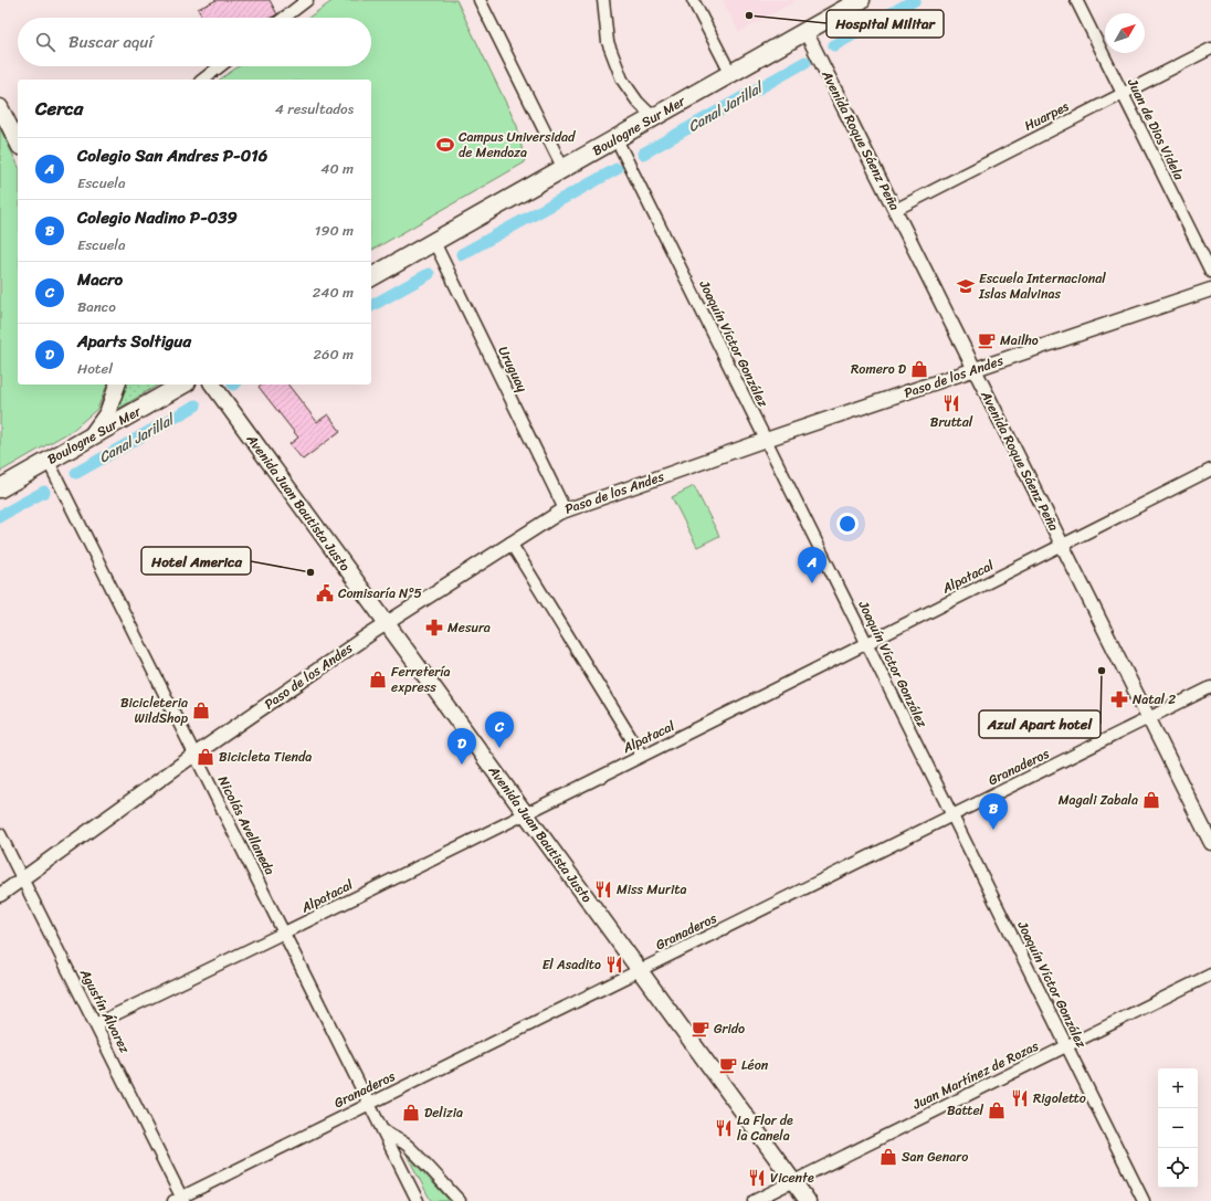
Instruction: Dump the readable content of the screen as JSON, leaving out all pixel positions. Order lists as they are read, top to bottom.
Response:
{
  "streets": {
    "main road": ["Boulogne Sur Mer", "Avenida Juan Bautista Justo"],
    "street": [
      "Huarpes",
      "Juan de Dios Videla",
      "Avenida Roque Sáenz Peña",
      "Joaquín Víctor González",
      "Uruguay",
      "Paso de los Andes",
      "Alpatacal",
      "Granaderos",
      "Nicolás Avellaneda",
      "Agustín Álvarez",
      "Juan Martínez de Rozas"
    ]
  },
  "crossings": [
    ["Huarpes", "Juan de Dios Videla"],
    ["Huarpes", "Avenida Roque Sáenz Peña"],
    ["Boulogne Sur Mer", "Avenida Roque Sáenz Peña"],
    ["Boulogne Sur Mer", "Joaquín Víctor González"],
    ["Boulogne Sur Mer", "Uruguay"],
    ["Boulogne Sur Mer", "Nicolás Avellaneda"],
    ["Avenida Roque Sáenz Peña", "Paso de los Andes"],
    ["Avenida Roque Sáenz Peña", "Alpatacal"],
    ["Avenida Roque Sáenz Peña", "Granaderos"],
    ["Joaquín Víctor González", "Paso de los Andes"],
    ["Joaquín Víctor González", "Alpatacal"],
    ["Joaquín Víctor González", "Granaderos"],
    ["Joaquín Víctor González", "Juan Martínez de Rozas"],
    ["Uruguay", "Paso de los Andes"],
    ["Paso de los Andes", "Avenida Juan Bautista Justo"],
    ["Paso de los Andes", "Nicolás Avellaneda"],
    ["Paso de los Andes", "Agustín Álvarez"],
    ["Avenida Juan Bautista Justo", "Alpatacal"],
    ["Avenida Juan Bautista Justo", "Granaderos"],
    ["Avenida Juan Bautista Justo", "Juan Martínez de Rozas"],
    ["Alpatacal", "Nicolás Avellaneda"],
    ["Alpatacal", "Agustín Álvarez"],
    ["Granaderos", "Nicolás Avellaneda"],
    ["Granaderos", "Agustín Álvarez"]
  ],
  "water": ["Canal Jarillal"],
  "places": {
    "other": ["Hospital Militar", "Hotel America", "Azul Apart hotel"],
    "sports": ["Campus Universidad de Mendoza"],
    "school or university": ["Escuela Internacional Islas Malvinas"],
    "cafe": ["Mailho", "Grido", "Léon"],
    "shop": [
      "Romero D",
      "Ferretería express",
      "Bicicleteria WildShop",
      "Bicicleta Tienda",
      "Magali Zabala",
      "Battel",
      "Delizia",
      "San Genaro"
    ],
    "restaurant": [
      "Bruttal",
      "Miss Murita",
      "El Asadito",
      "Rigoletto",
      "La Flor de la Canela",
      "Vicente"
    ],
    "public building": ["Comisaría N°5"],
    "pharmacy": ["Mesura", "Natal 2"]
  },
  "north": "top right",
  "page": {
    "search": "Buscar aquí",
    "heading": ["Cerca", "4 resultados"],
    "list": [
      {
        "mark": "A",
        "name": "Colegio San Andres P-016",
        "note": "Escuela",
        "value": "40 m"
      },
      {
        "mark": "B",
        "name": "Colegio Nadino P-039",
        "note": "Escuela",
        "value": "190 m"
      },
      {
        "mark": "C",
        "name": "Macro",
        "note": "Banco",
        "value": "240 m"
      },
      {
        "mark": "D",
        "name": "Aparts Soltigua",
        "note": "Hotel",
        "value": "260 m"
      }
    ],
    "pins": [
      "A",
      "C",
      "D",
      "B"
    ],
    "map_buttons": ["+", "−"]
  }
}
